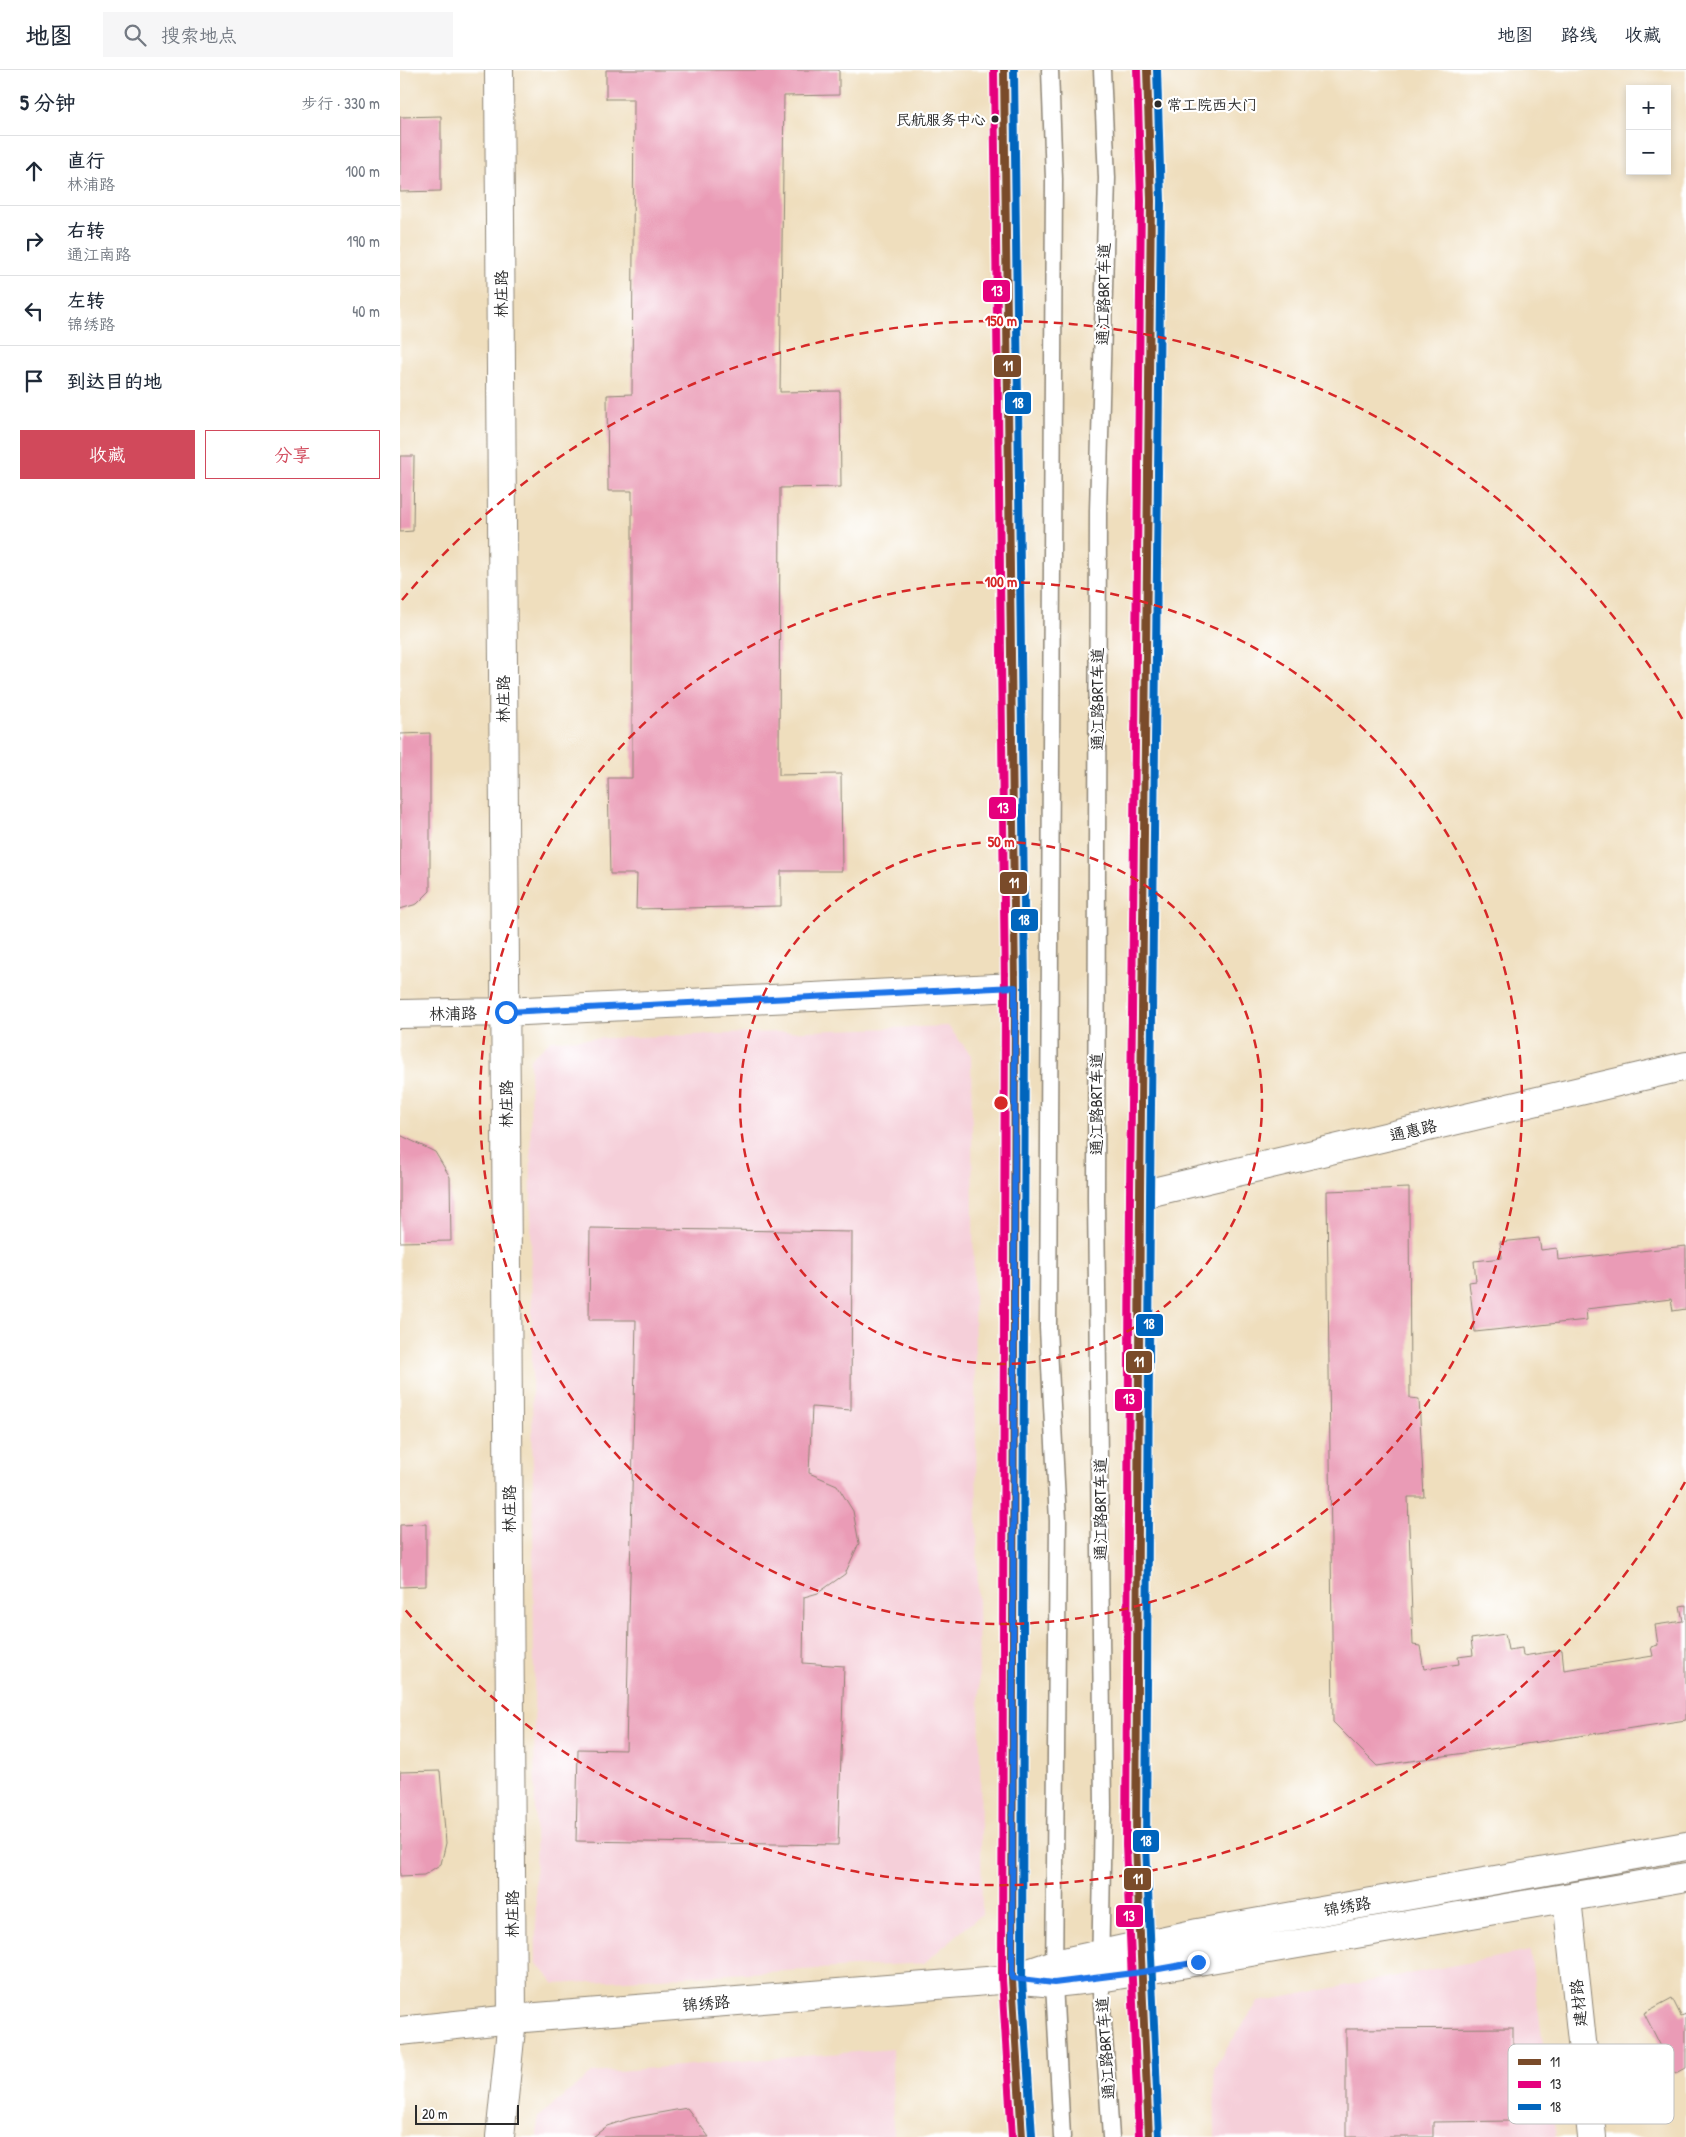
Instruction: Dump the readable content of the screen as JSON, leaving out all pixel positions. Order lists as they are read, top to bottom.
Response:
{
  "streets": {
    "street": [
      "林庄路",
      "林浦路",
      "通惠路",
      "锦绣路",
      "建材路"
    ],
    "lane": ["通江路BRT车道"]
  },
  "crossings": [
    ["林庄路", "林浦路"],
    ["林庄路", "锦绣路"],
    ["通江路BRT车道", "锦绣路"],
    ["锦绣路", "建材路"]
  ],
  "places": ["常工院西大门", "民航服务中心"],
  "lines": ["transit line 11", "transit line 13", "transit line 18"],
  "legend": ["11", "13", "18"],
  "scale_bar": "20 m",
  "page": {
    "header": "地图",
    "search": "搜索地点",
    "nav": ["地图", "路线", "收藏"],
    "heading": ["5 分钟", "步行 · 330 m"],
    "map_buttons": ["+", "−"],
    "list": [
      ["直行", "林浦路", "100 m"],
      ["右转", "通江南路", "190 m"],
      ["左转", "锦绣路", "40 m"],
      "到达目的地"
    ],
    "buttons": ["收藏", "分享"],
    "scale": "20 m"
  },
  "rings": ["150 m", "100 m", "50 m"]
}
